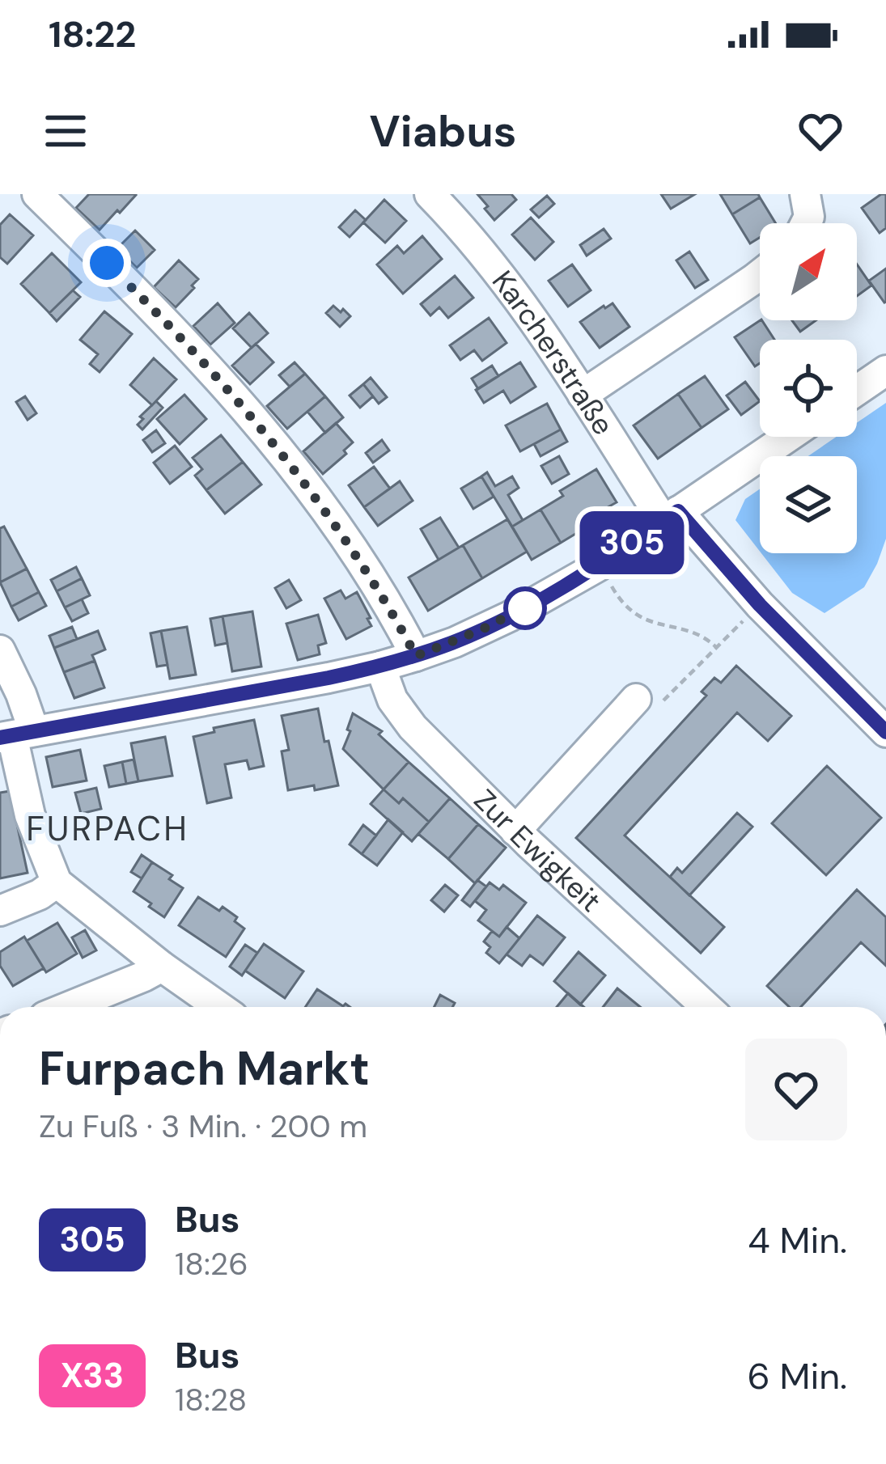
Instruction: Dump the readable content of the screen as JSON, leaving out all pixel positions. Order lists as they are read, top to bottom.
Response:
{
  "streets": {
    "street": ["Karcherstraße", "Zur Ewigkeit"]
  },
  "districts": ["FURPACH"],
  "lines": ["bus line 305"],
  "north": "top right",
  "page": {
    "status": "18:22",
    "header": "Viabus",
    "on_map": "305",
    "heading": ["Furpach Markt", "Zu Fuß · 3 Min. · 200 m"],
    "list": [
      {
        "mark": "305",
        "name": "Bus",
        "note": "18:26",
        "value": "4 Min."
      },
      {
        "mark": "X33",
        "name": "Bus",
        "note": "18:28",
        "value": "6 Min."
      }
    ]
  }
}
